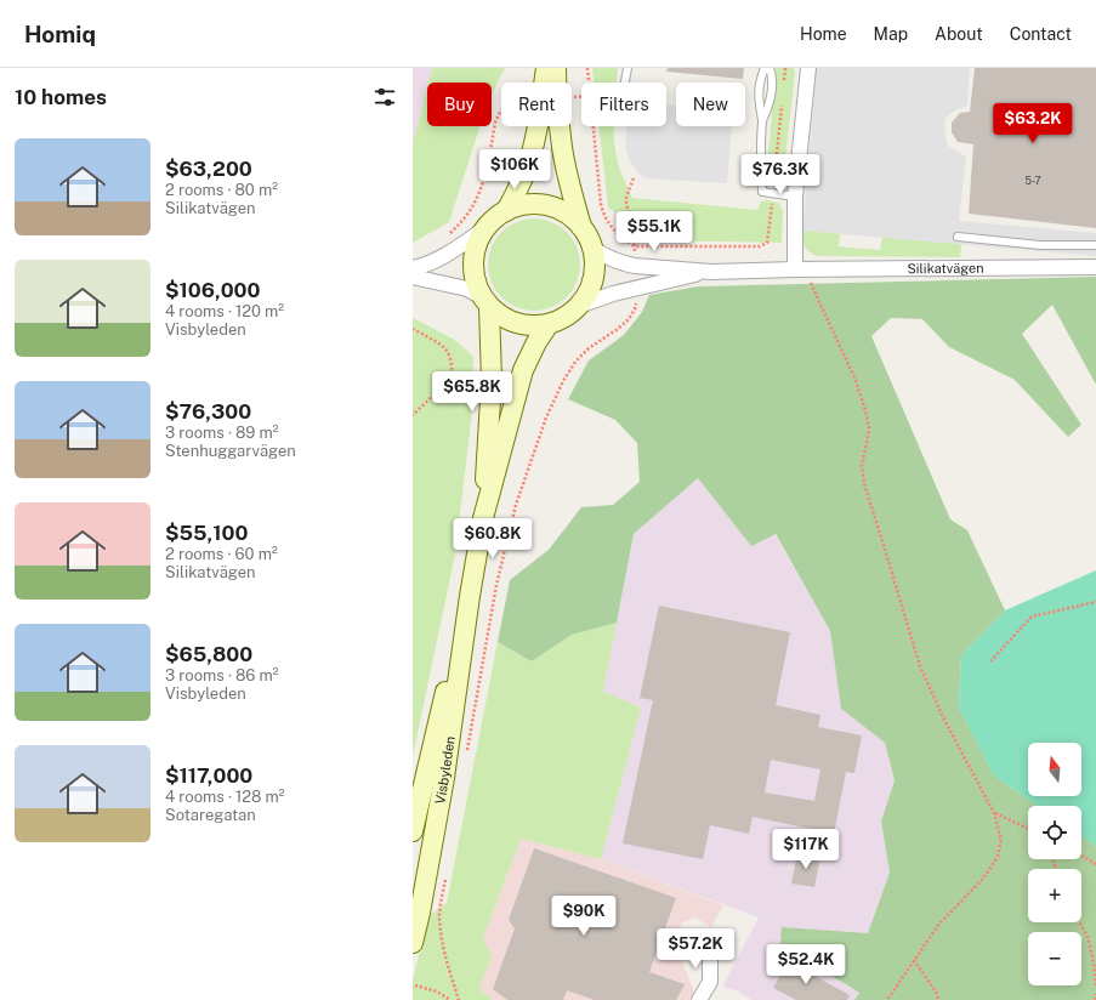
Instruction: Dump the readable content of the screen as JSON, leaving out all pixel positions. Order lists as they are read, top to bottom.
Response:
{
  "streets": {
    "main road": ["Visbyleden"],
    "street": ["Silikatvägen"]
  },
  "house_numbers": ["5-7"],
  "north": "top",
  "page": {
    "header": "Homiq",
    "nav": [
      "Home",
      "Map",
      "About",
      "Contact"
    ],
    "heading": "10 homes",
    "chip": [
      "Buy",
      "Rent",
      "Filters",
      "New"
    ],
    "price": [
      "$63.2K",
      "$106K",
      "$76.3K",
      "$55.1K",
      "$65.8K",
      "$60.8K",
      "$117K",
      "$90K",
      "$57.2K",
      "$52.4K"
    ],
    "list": [
      {
        "name": "$63,200",
        "note": "2 rooms · 80 m² · Silikatvägen"
      },
      {
        "name": "$106,000",
        "note": "4 rooms · 120 m² · Visbyleden"
      },
      {
        "name": "$76,300",
        "note": "3 rooms · 89 m² · Stenhuggarvägen"
      },
      {
        "name": "$55,100",
        "note": "2 rooms · 60 m² · Silikatvägen"
      },
      {
        "name": "$65,800",
        "note": "3 rooms · 86 m² · Visbyleden"
      },
      {
        "name": "$117,000",
        "note": "4 rooms · 128 m² · Sotaregatan"
      }
    ],
    "map_buttons": ["+", "−"]
  }
}
